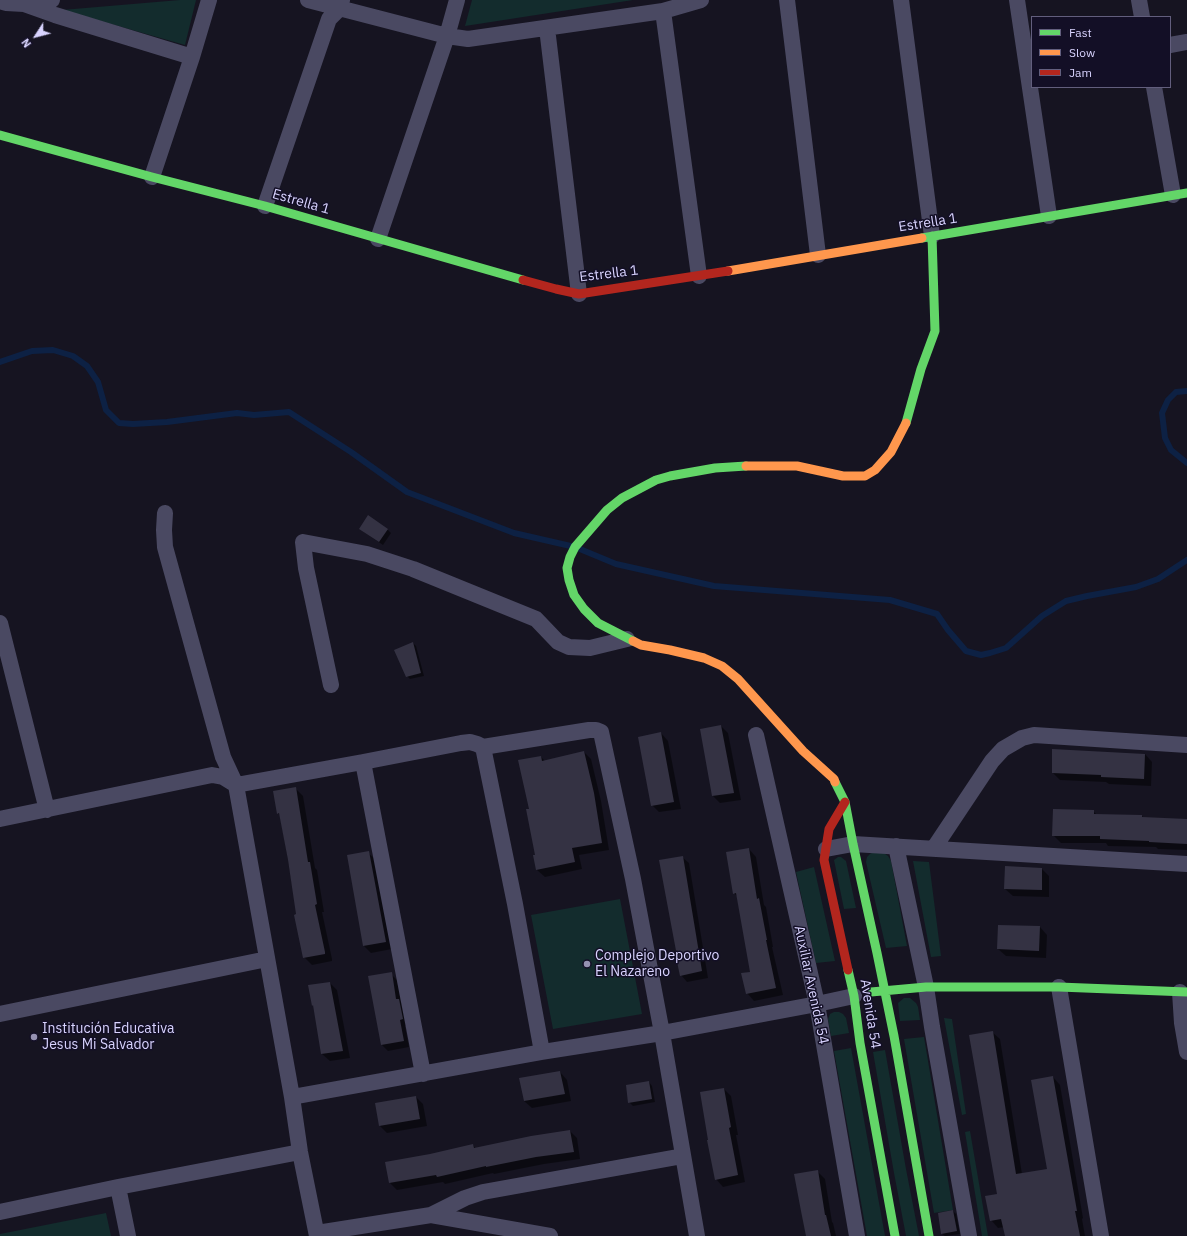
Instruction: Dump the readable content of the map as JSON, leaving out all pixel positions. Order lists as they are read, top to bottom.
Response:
{
  "streets": {
    "street": ["Estrella 1", "Auxiliar Avenida 54", "Avenida 54"]
  },
  "crossings": [
    ["Estrella 1", "Avenida 54"]
  ],
  "places": ["Complejo Deportivo El Nazareno", "Institución Educativa Jesus Mi Salvador"],
  "legend": ["Fast", "Slow", "Jam"],
  "north": "bottom left"
}
